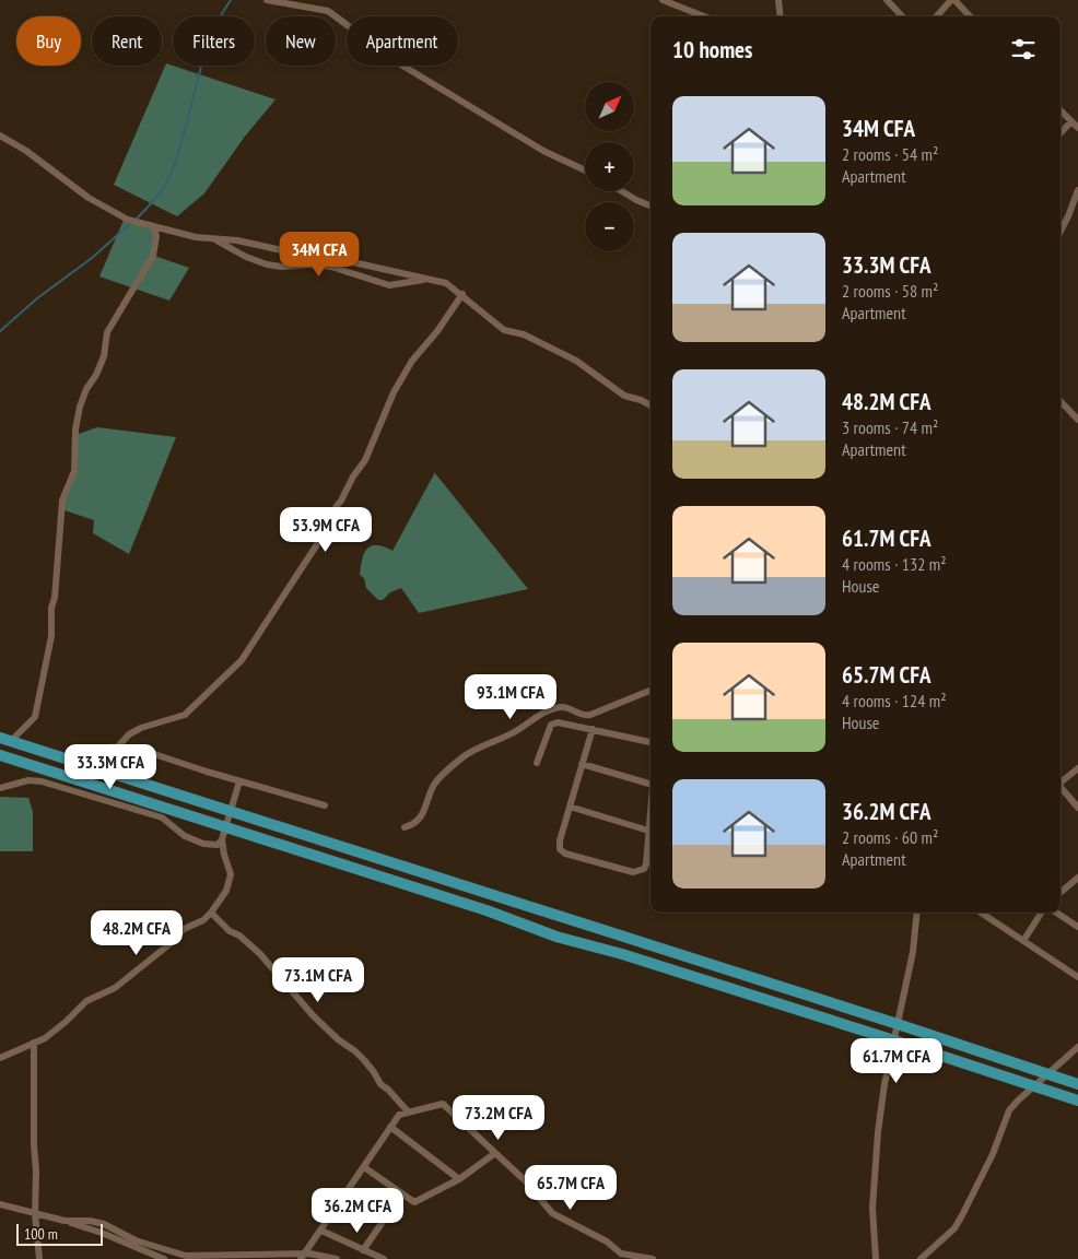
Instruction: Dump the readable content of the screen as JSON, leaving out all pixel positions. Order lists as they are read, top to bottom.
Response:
{
  "scale_bar": "100 m",
  "north": "top right",
  "page": {
    "chip": [
      "Buy",
      "Rent",
      "Filters",
      "New",
      "Apartment"
    ],
    "heading": "10 homes",
    "map_buttons": ["+", "−"],
    "list": [
      {
        "name": "34M CFA",
        "note": "2 rooms · 54 m² · Apartment"
      },
      {
        "name": "33.3M CFA",
        "note": "2 rooms · 58 m² · Apartment"
      },
      {
        "name": "48.2M CFA",
        "note": "3 rooms · 74 m² · Apartment"
      },
      {
        "name": "61.7M CFA",
        "note": "4 rooms · 132 m² · House"
      },
      {
        "name": "65.7M CFA",
        "note": "4 rooms · 124 m² · House"
      },
      {
        "name": "36.2M CFA",
        "note": "2 rooms · 60 m² · Apartment"
      }
    ],
    "price": [
      "34M CFA",
      "53.9M CFA",
      "93.1M CFA",
      "33.3M CFA",
      "48.2M CFA",
      "73.1M CFA",
      "61.7M CFA",
      "73.2M CFA",
      "65.7M CFA",
      "36.2M CFA"
    ],
    "scale": "100 m"
  }
}
